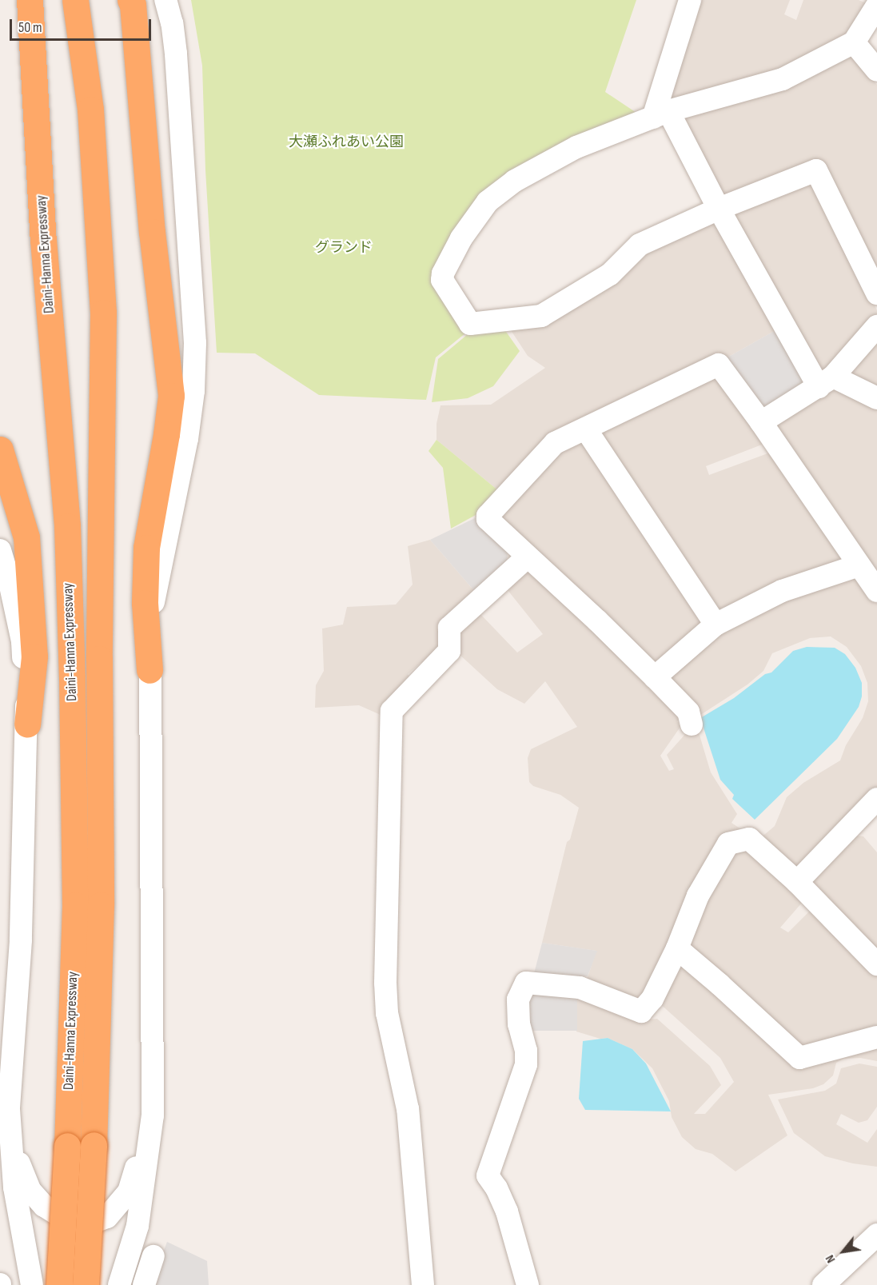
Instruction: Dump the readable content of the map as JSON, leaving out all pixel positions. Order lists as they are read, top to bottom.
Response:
{
  "streets": {
    "highway": ["Daini-Hanna Expressway"]
  },
  "parks": ["大瀬ふれあい公園", "グランド"],
  "scale_bar": "50 m",
  "north": "bottom left"
}
